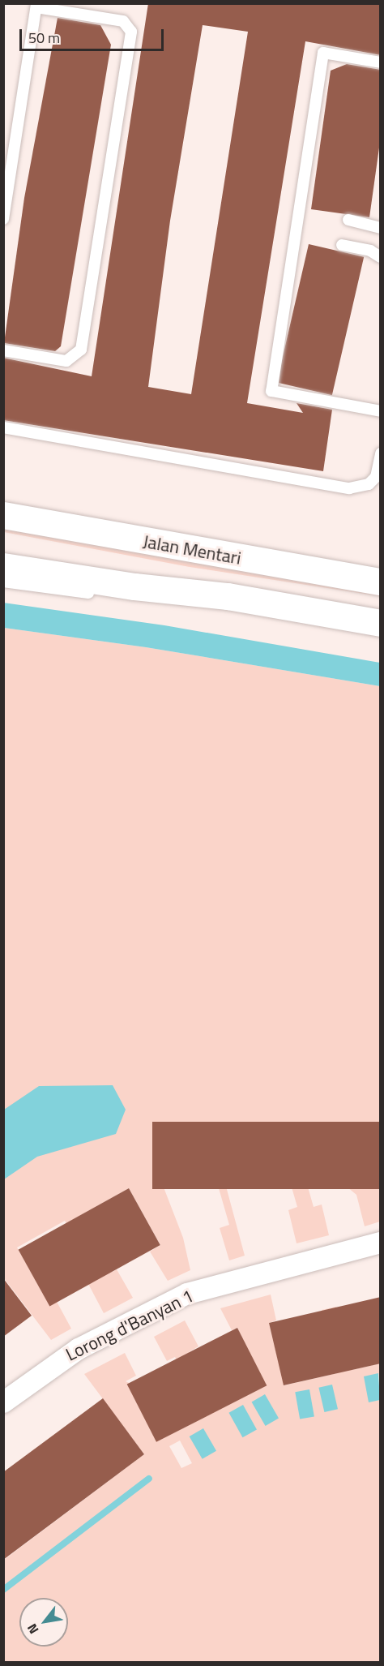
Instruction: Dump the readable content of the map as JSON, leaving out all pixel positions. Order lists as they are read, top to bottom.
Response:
{
  "streets": {
    "main road": ["Jalan Mentari"],
    "street": ["Lorong d'Banyan 1"]
  },
  "scale_bar": "50 m",
  "north": "bottom left"
}
